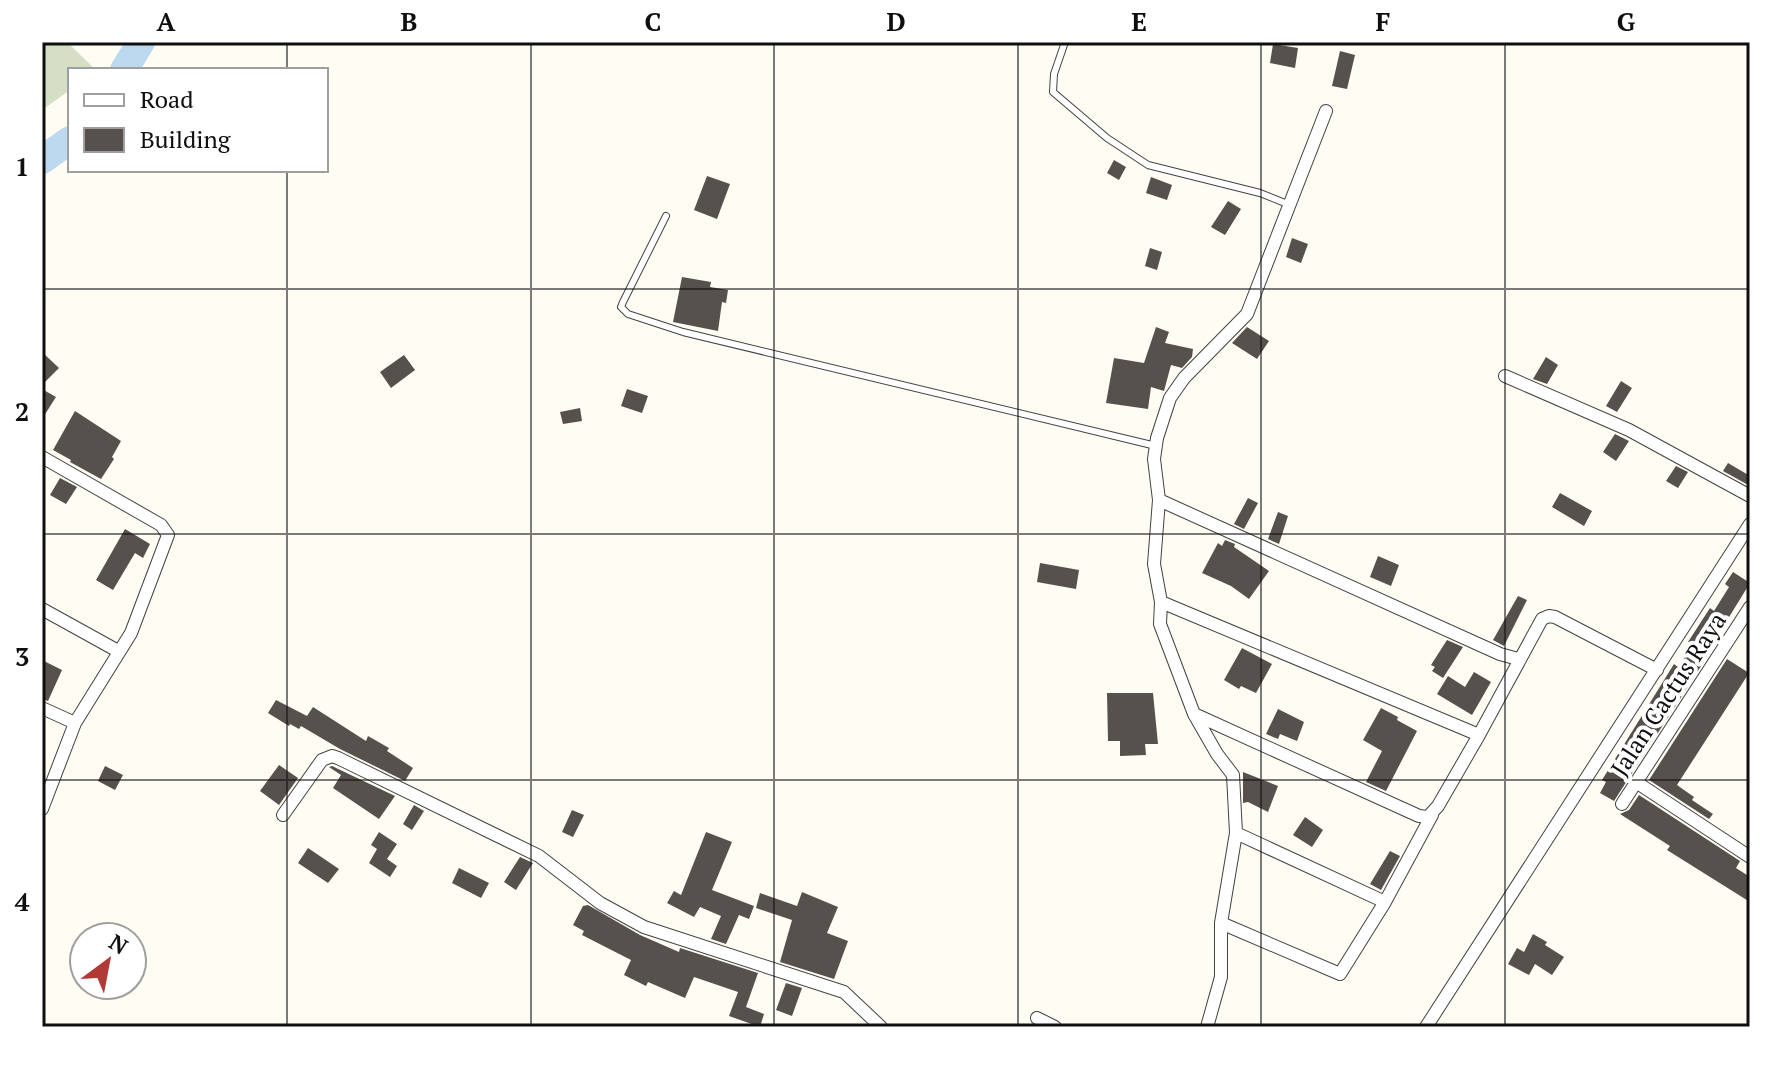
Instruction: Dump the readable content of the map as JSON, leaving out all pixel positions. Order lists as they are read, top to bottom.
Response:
{
  "streets": {
    "street": ["Jalan Cactus Raya"]
  },
  "legend": ["Road", "Building"],
  "north": "top right",
  "grid": {
    "columns": [
      "A",
      "B",
      "C",
      "D",
      "E",
      "F",
      "G"
    ],
    "rows": [
      "1",
      "2",
      "3",
      "4"
    ]
  }
}
